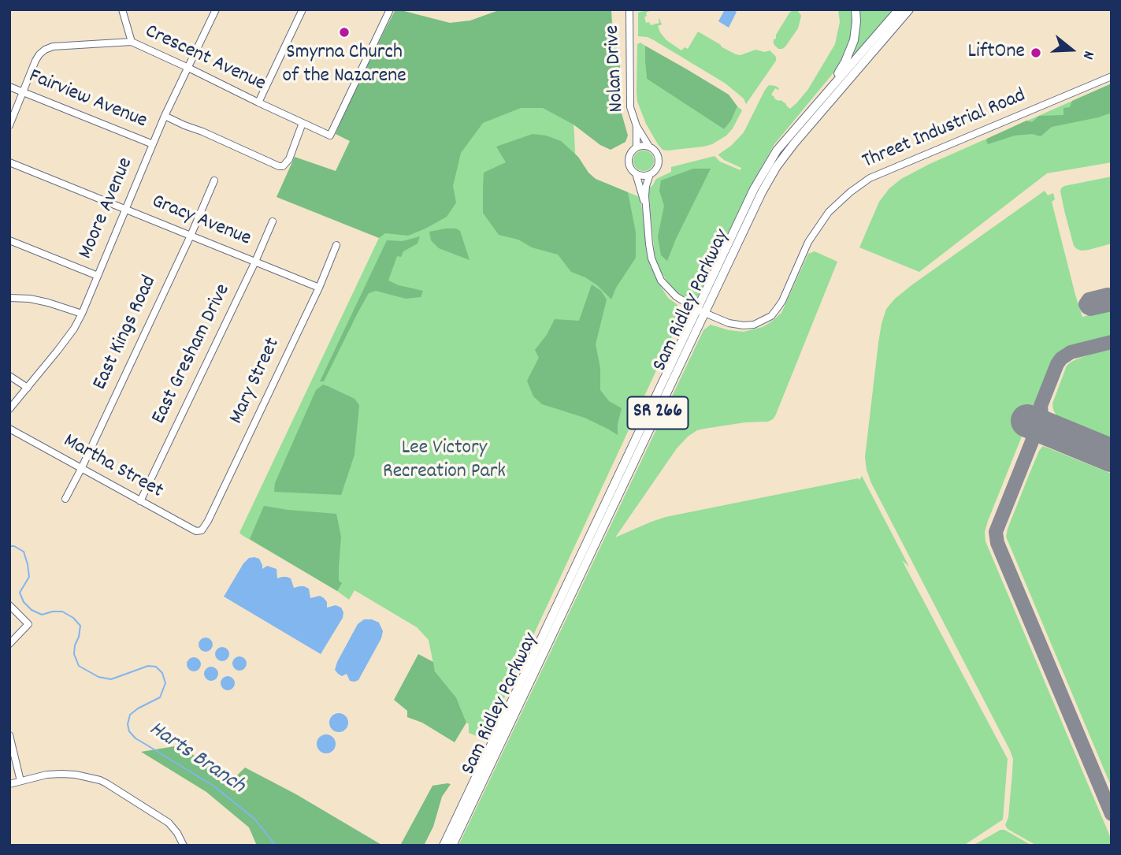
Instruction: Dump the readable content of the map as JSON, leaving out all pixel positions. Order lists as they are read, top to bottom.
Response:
{
  "streets": {
    "main road": ["Sam Ridley Parkway", "SR 266"],
    "street": [
      "Crescent Avenue",
      "Nolan Drive",
      "Fairview Avenue",
      "Threet Industrial Road",
      "Moore Avenue",
      "Gracy Avenue",
      "East Kings Road",
      "East Gresham Drive",
      "Mary Street",
      "Martha Street"
    ]
  },
  "crossings": [
    ["Crescent Avenue", "Fairview Avenue"],
    ["Crescent Avenue", "Moore Avenue"],
    ["Fairview Avenue", "Moore Avenue"],
    ["Threet Industrial Road", "Sam Ridley Parkway"],
    ["Moore Avenue", "Gracy Avenue"],
    ["Gracy Avenue", "East Kings Road"],
    ["Gracy Avenue", "East Gresham Drive"],
    ["Gracy Avenue", "Mary Street"],
    ["East Kings Road", "Martha Street"],
    ["East Gresham Drive", "Martha Street"],
    ["Mary Street", "Martha Street"]
  ],
  "water": ["Harts Branch"],
  "parks": ["Lee Victory Recreation Park"],
  "places": ["Smyrna Church of the Nazarene", "LiftOne"],
  "north": "right"
}
